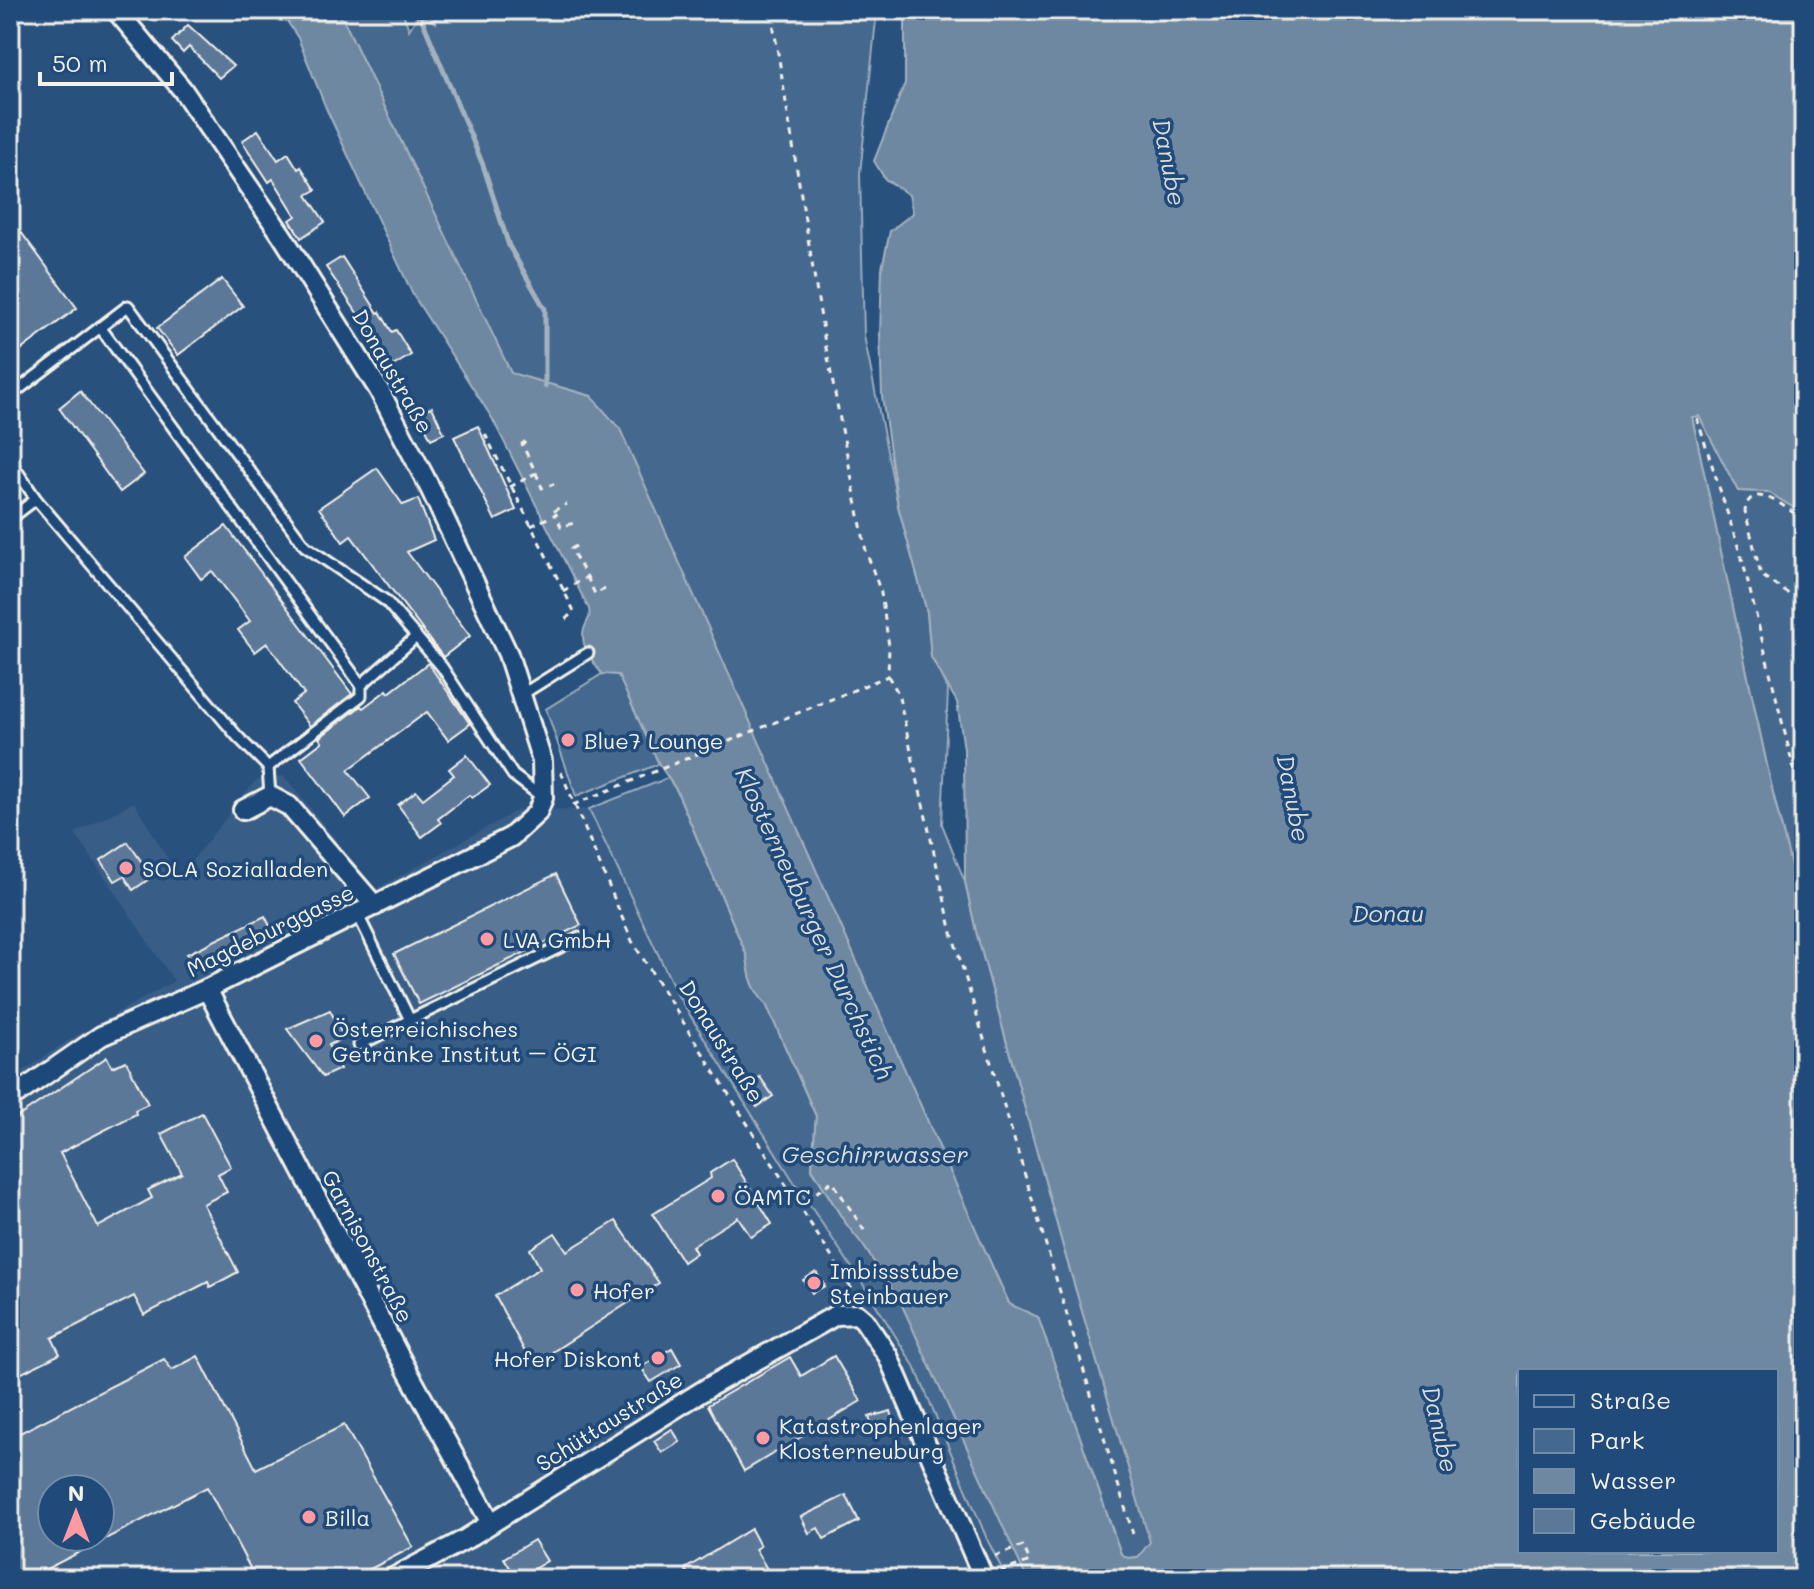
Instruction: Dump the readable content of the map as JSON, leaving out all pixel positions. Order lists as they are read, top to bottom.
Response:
{
  "streets": {
    "street": [
      "Donaustraße",
      "Magdeburggasse",
      "Garnisonstraße",
      "Schüttaustraße"
    ]
  },
  "crossings": [
    ["Donaustraße", "Magdeburggasse"],
    ["Magdeburggasse", "Garnisonstraße"],
    ["Garnisonstraße", "Schüttaustraße"]
  ],
  "water": [
    "Danube",
    "Donau",
    "Klosterneuburger Durchstich",
    "Geschirrwasser"
  ],
  "places": [
    "Blue7 Lounge",
    "SOLA Sozialladen",
    "LVA GmbH",
    "Österreichisches Getränke Institut – ÖGI",
    "ÖAMTC",
    "Imbissstube Steinbauer",
    "Hofer",
    "Hofer Diskont",
    "Katastrophenlager Klosterneuburg",
    "Billa"
  ],
  "legend": [
    "Straße",
    "Park",
    "Wasser",
    "Gebäude"
  ],
  "scale_bar": "50 m",
  "north": "top"
}
